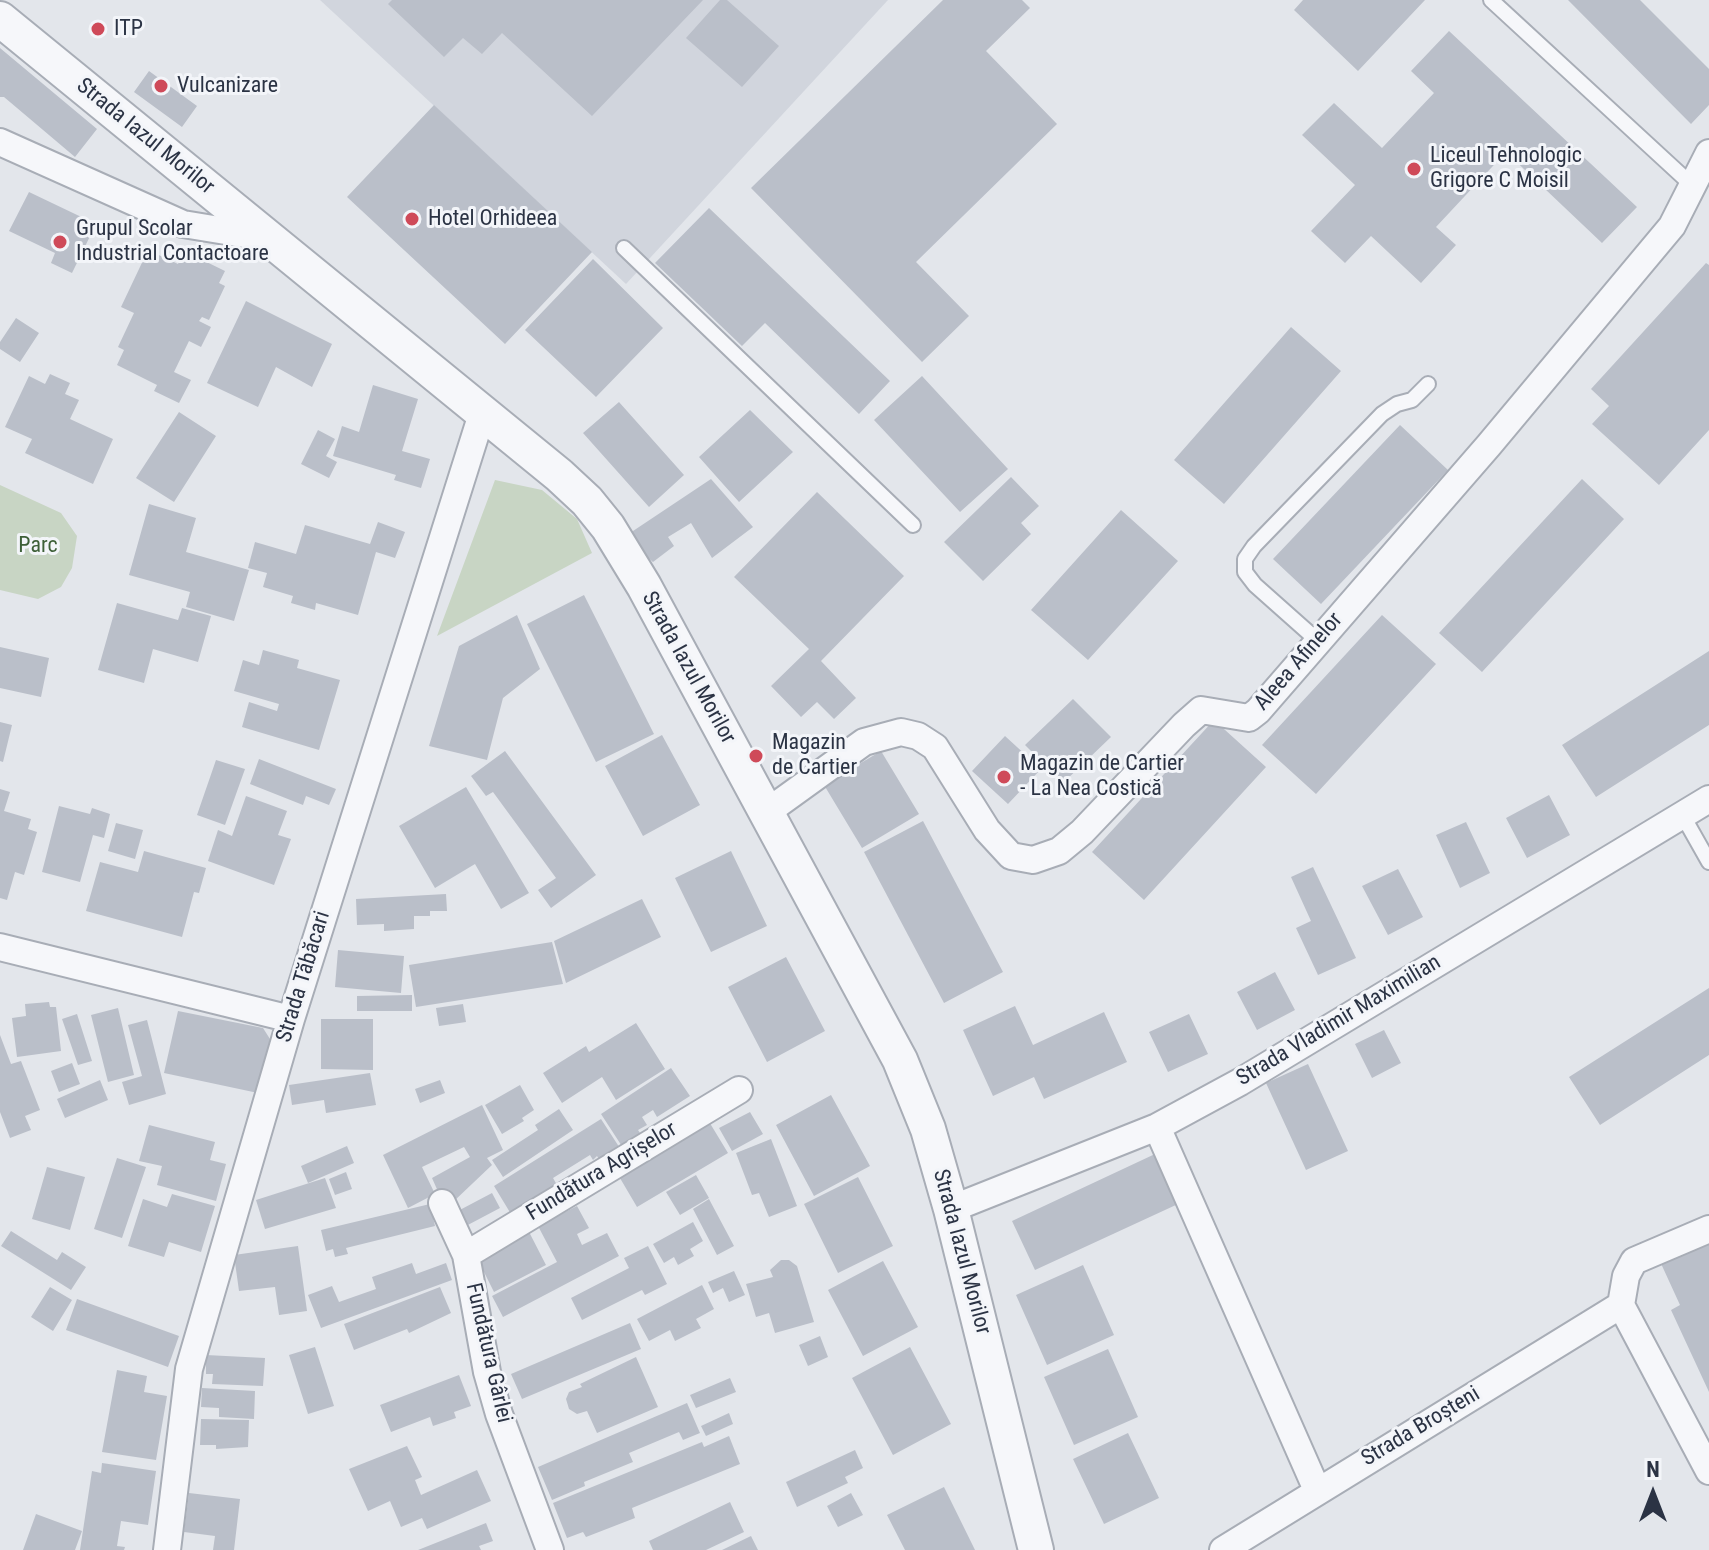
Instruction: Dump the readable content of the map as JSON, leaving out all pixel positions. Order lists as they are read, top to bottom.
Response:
{
  "streets": {
    "street": [
      "Strada Iazul Morilor",
      "Aleea Afinelor",
      "Strada Tăbăcari",
      "Strada Vladimir Maximilian",
      "Fundătura Agrișelor",
      "Fundătura Gârlei",
      "Strada Broșteni"
    ]
  },
  "crossings": [
    ["Strada Iazul Morilor", "Aleea Afinelor"],
    ["Strada Iazul Morilor", "Strada Tăbăcari"],
    ["Strada Iazul Morilor", "Strada Vladimir Maximilian"],
    ["Fundătura Agrișelor", "Fundătura Gârlei"]
  ],
  "parks": ["Parc"],
  "places": [
    "ITP",
    "Vulcanizare",
    "Liceul Tehnologic Grigore C Moisil",
    "Hotel Orhideea",
    "Grupul Scolar Industrial Contactoare",
    "Magazin de Cartier",
    "Magazin de Cartier - La Nea Costică"
  ],
  "north": "top"
}
